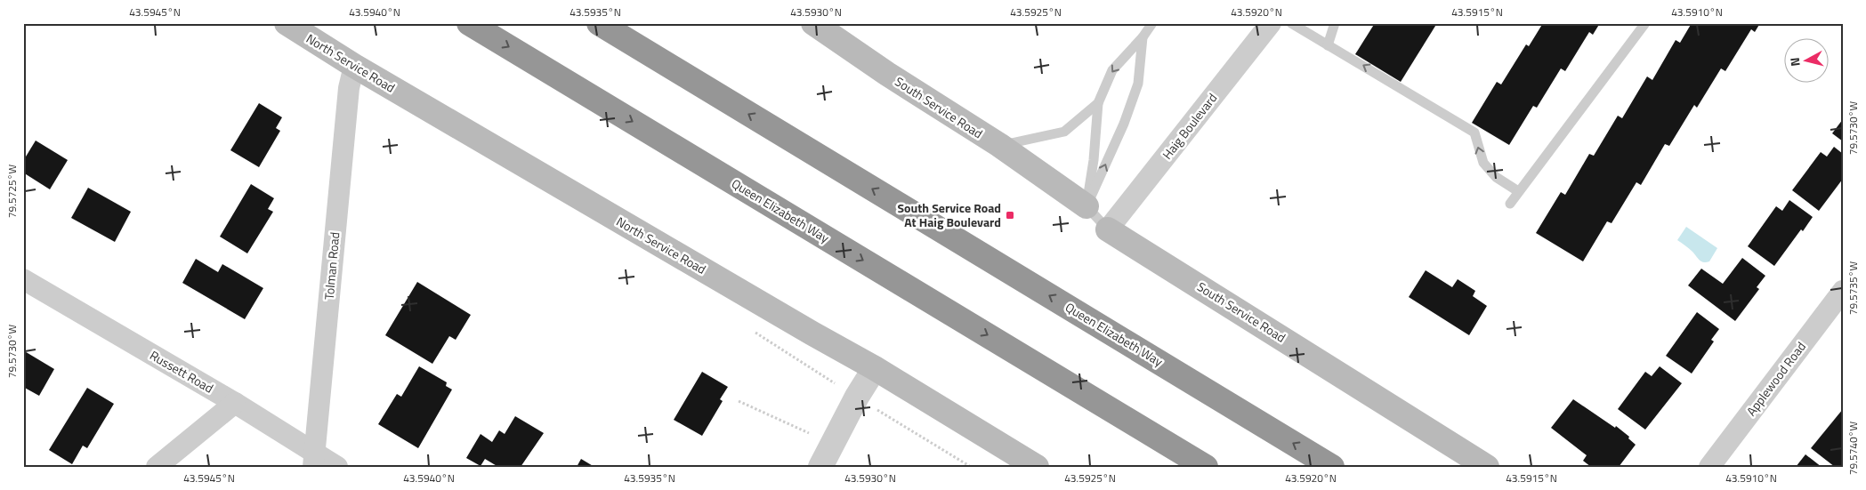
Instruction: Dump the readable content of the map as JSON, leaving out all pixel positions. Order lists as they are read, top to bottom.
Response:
{
  "streets": {
    "highway": ["Queen Elizabeth Way"],
    "main road": ["North Service Road", "South Service Road"],
    "street": [
      "Haig Boulevard",
      "Tolman Road",
      "Russett Road",
      "Applewood Road"
    ]
  },
  "crossings": [
    ["North Service Road", "Tolman Road"],
    ["South Service Road", "Haig Boulevard"],
    ["Tolman Road", "Russett Road"]
  ],
  "places": {
    "transit": ["South Service Road At Haig Boulevard"]
  },
  "north": "left",
  "coordinates": [
    "43.5945°N",
    "43.5940°N",
    "43.5935°N",
    "43.5930°N",
    "43.5925°N",
    "43.5920°N",
    "43.5915°N",
    "43.5910°N",
    "79.5730°W",
    "79.5725°W",
    "79.5735°W",
    "79.5740°W"
  ]
}
